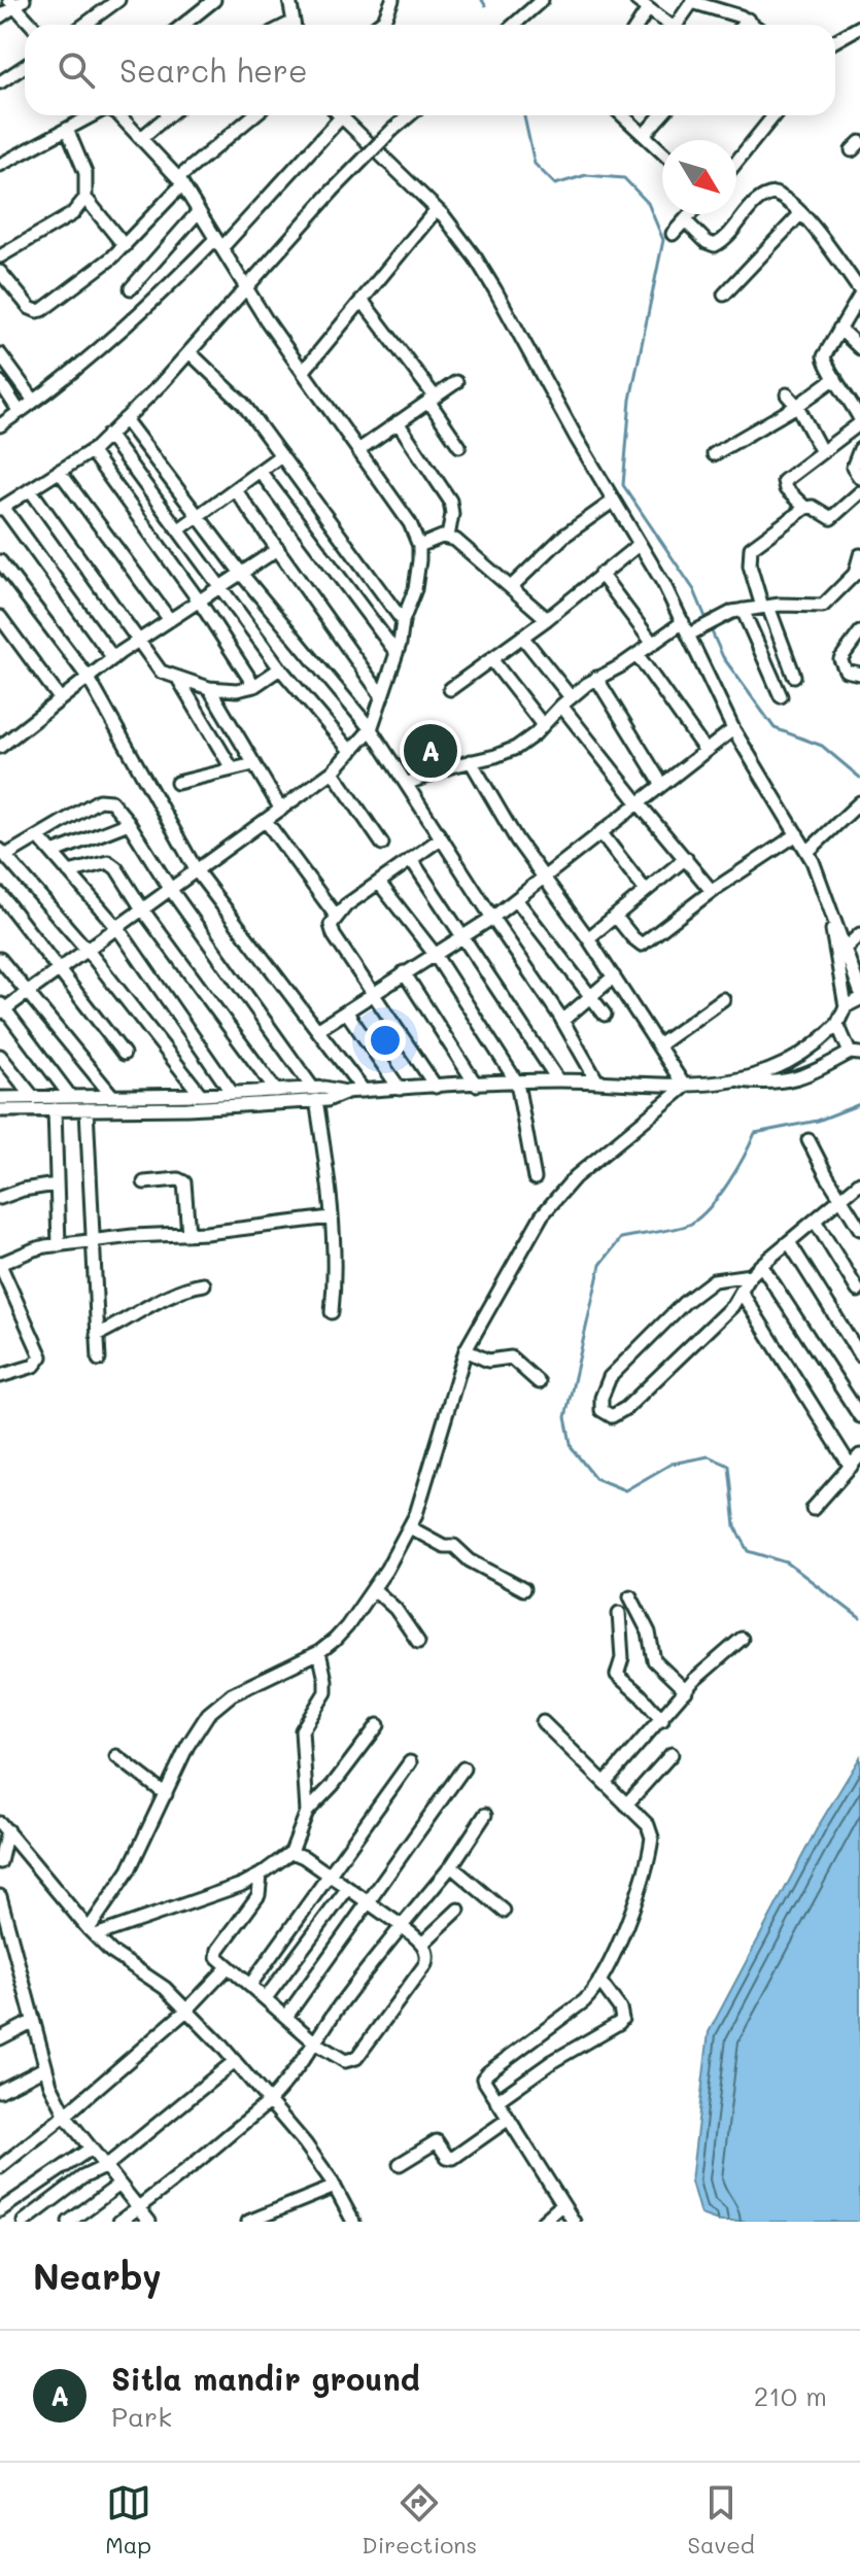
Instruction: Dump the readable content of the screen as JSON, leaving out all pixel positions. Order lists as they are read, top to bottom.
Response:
{
  "north": "bottom right",
  "page": {
    "search": "Search here",
    "pins": "A",
    "heading": "Nearby",
    "list": [
      {
        "mark": "A",
        "name": "Sitla mandir ground",
        "note": "Park",
        "value": "210 m"
      }
    ],
    "nav": ["Map", "Directions", "Saved"]
  }
}
